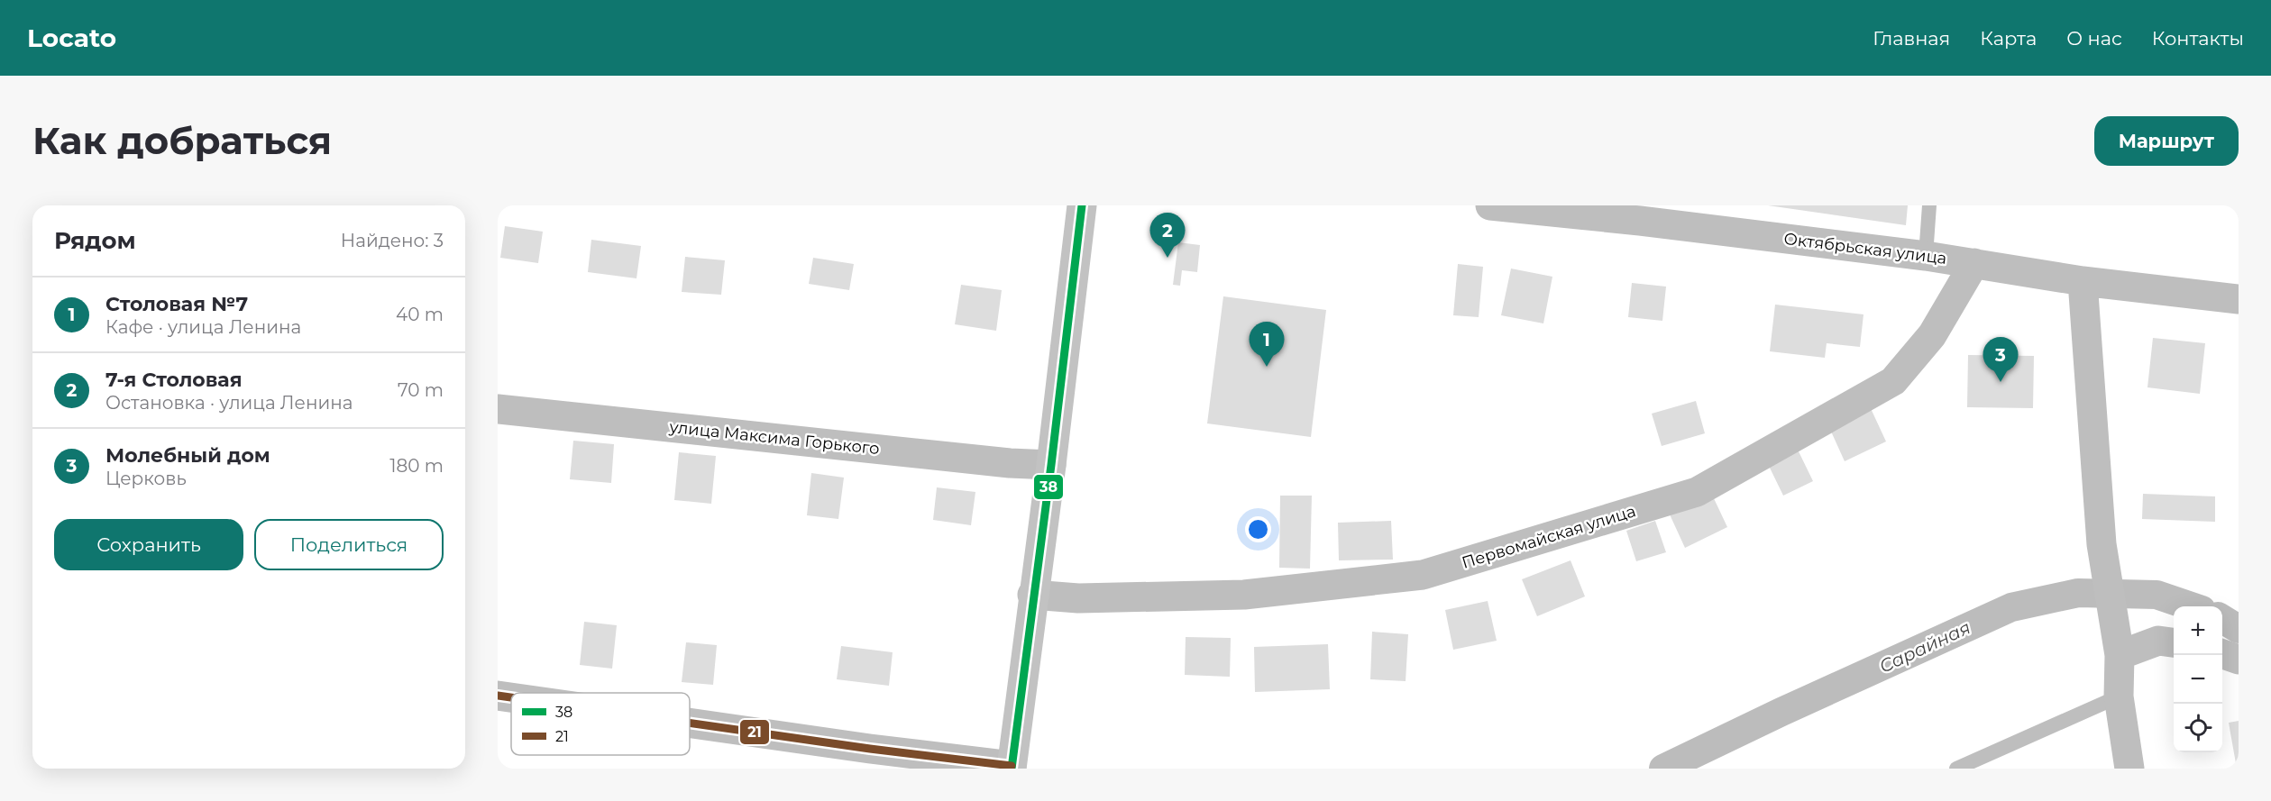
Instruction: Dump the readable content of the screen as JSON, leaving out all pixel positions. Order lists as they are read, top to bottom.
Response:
{
  "streets": {
    "street": ["Октябрьская улица", "улица Максима Горького", "Первомайская улица"]
  },
  "crossings": [
    ["Октябрьская улица", "Первомайская улица"]
  ],
  "water": ["Сарайная"],
  "lines": ["transit line 38", "transit line 21"],
  "legend": ["38", "21"],
  "page": {
    "header": "Locato",
    "nav": [
      "Главная",
      "Карта",
      "О нас",
      "Контакты"
    ],
    "buttons": [
      "Маршрут",
      ["Сохранить", "Поделиться"]
    ],
    "title": "Как добраться",
    "heading": ["Рядом", "Найдено: 3"],
    "pins": ["2", "1", "3"],
    "list": [
      {
        "mark": "1",
        "name": "Столовая №7",
        "note": "Кафе · улица Ленина",
        "value": "40 m"
      },
      {
        "mark": "2",
        "name": "7-я Столовая",
        "note": "Остановка · улица Ленина",
        "value": "70 m"
      },
      {
        "mark": "3",
        "name": "Молебный дом",
        "note": "Церковь",
        "value": "180 m"
      }
    ],
    "map_buttons": ["+", "−"]
  }
}
